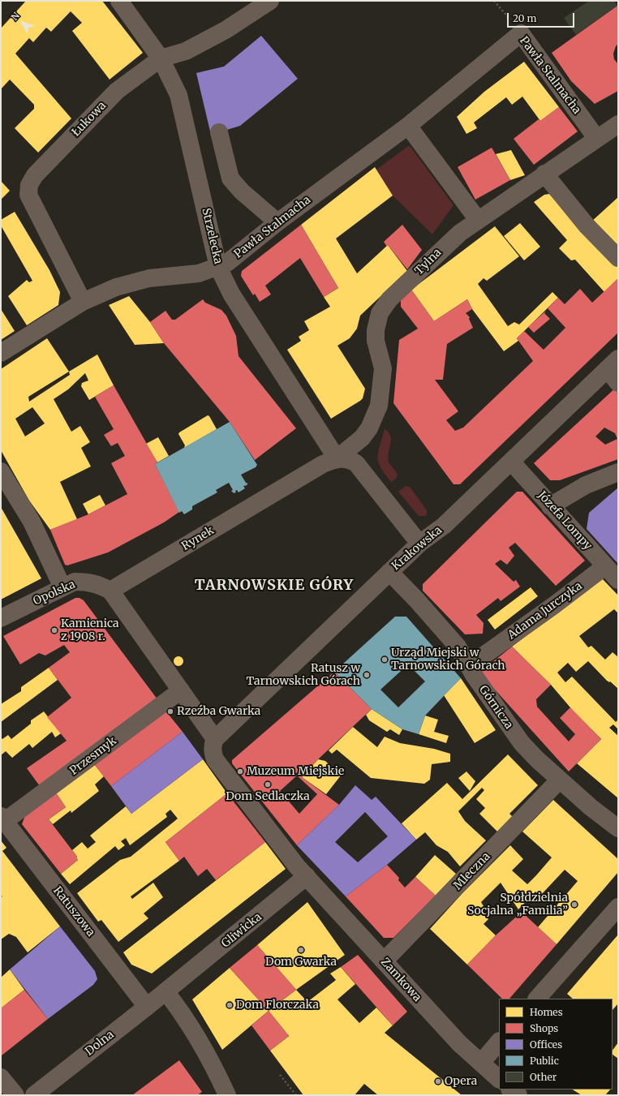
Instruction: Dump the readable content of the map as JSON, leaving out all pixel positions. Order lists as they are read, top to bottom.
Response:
{
  "streets": {
    "street": [
      "Pawła Stalmacha",
      "Łukowa",
      "Strzelecka",
      "Tylna",
      "Józefa Lompy",
      "Rynek",
      "Krakowska",
      "Opolska",
      "Adama Jurczyka",
      "Górnicza",
      "Przesmyk",
      "Mleczna",
      "Ratuszowa",
      "Gliwicka",
      "Zamkowa",
      "Dolna"
    ]
  },
  "crossings": [
    ["Pawła Stalmacha", "Łukowa"],
    ["Pawła Stalmacha", "Strzelecka"],
    ["Pawła Stalmacha", "Tylna"],
    ["Łukowa", "Strzelecka"],
    ["Strzelecka", "Tylna"],
    ["Strzelecka", "Rynek"],
    ["Tylna", "Rynek"],
    ["Józefa Lompy", "Krakowska"],
    ["Józefa Lompy", "Adama Jurczyka"],
    ["Rynek", "Opolska"],
    ["Krakowska", "Górnicza"],
    ["Adama Jurczyka", "Górnicza"],
    ["Górnicza", "Mleczna"],
    ["Przesmyk", "Ratuszowa"],
    ["Mleczna", "Zamkowa"],
    ["Ratuszowa", "Dolna"],
    ["Gliwicka", "Zamkowa"],
    ["Gliwicka", "Dolna"]
  ],
  "districts": ["TARNOWSKIE GÓRY"],
  "places": [
    "Kamienica z 1908 r.",
    "Urząd Miejski w Tarnowskich Górach",
    "Ratusz w Tarnowskich Górach",
    "Rzeźba Gwarka",
    "Muzeum Miejskie",
    "Dom Sedlaczka",
    "Spółdzielnia Socjalna „Familia”",
    "Dom Gwarka",
    "Dom Florczaka",
    "Opera"
  ],
  "legend": [
    "Homes",
    "Shops",
    "Offices",
    "Public",
    "Other"
  ],
  "scale_bar": "20 m",
  "north": "top left"
}
